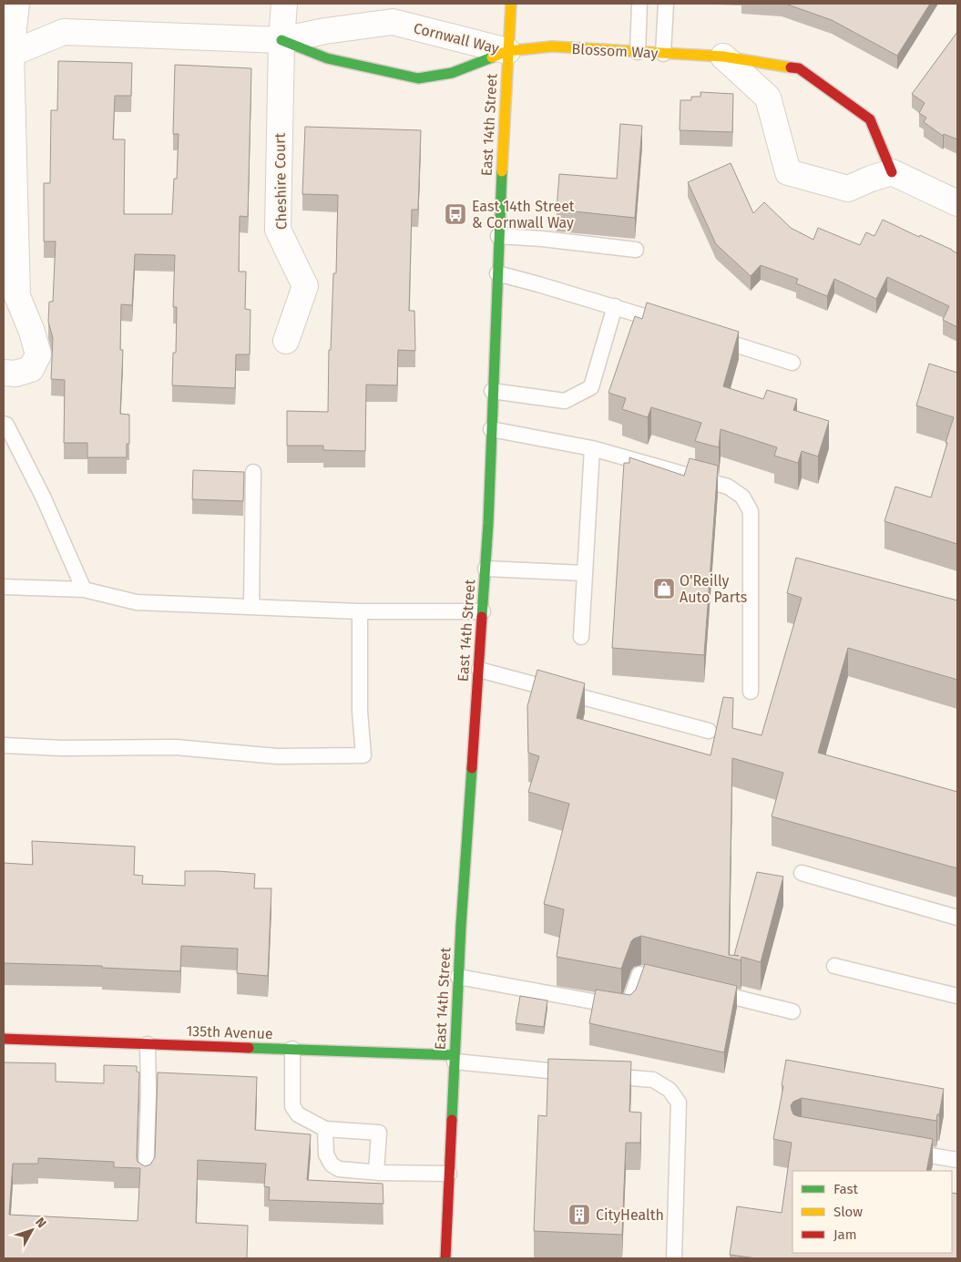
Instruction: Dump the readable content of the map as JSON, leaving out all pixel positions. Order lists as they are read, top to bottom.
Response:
{
  "streets": {
    "main road": [
      "Cornwall Way",
      "Blossom Way",
      "East 14th Street",
      "135th Avenue"
    ],
    "street": ["Cheshire Court"]
  },
  "crossings": [
    ["Cornwall Way", "Blossom Way"],
    ["Cornwall Way", "East 14th Street"],
    ["Cornwall Way", "Cheshire Court"],
    ["Blossom Way", "East 14th Street"],
    ["East 14th Street", "135th Avenue"]
  ],
  "places": {
    "bus stop": ["East 14th Street & Cornwall Way"],
    "shop": ["O'Reilly Auto Parts"],
    "building": ["CityHealth"]
  },
  "legend": ["Fast", "Slow", "Jam"],
  "north": "top right"
}
